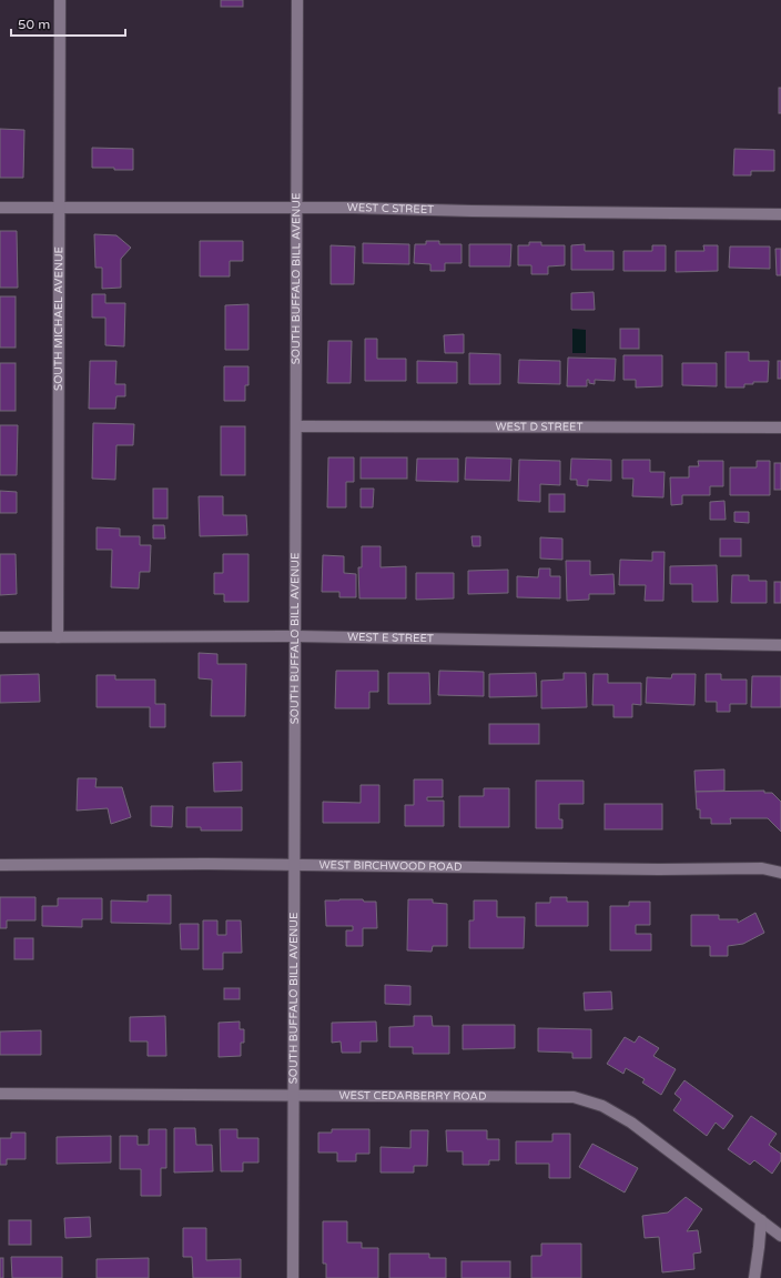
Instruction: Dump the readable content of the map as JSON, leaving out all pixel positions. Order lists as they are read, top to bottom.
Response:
{
  "streets": {
    "street": [
      "WEST C STREET",
      "SOUTH BUFFALO BILL AVENUE",
      "SOUTH MICHAEL AVENUE",
      "WEST D STREET",
      "WEST E STREET",
      "WEST BIRCHWOOD ROAD",
      "WEST CEDARBERRY ROAD"
    ]
  },
  "crossings": [
    ["WEST C STREET", "SOUTH BUFFALO BILL AVENUE"],
    ["WEST C STREET", "SOUTH MICHAEL AVENUE"],
    ["SOUTH BUFFALO BILL AVENUE", "WEST D STREET"],
    ["SOUTH BUFFALO BILL AVENUE", "WEST E STREET"],
    ["SOUTH BUFFALO BILL AVENUE", "WEST BIRCHWOOD ROAD"],
    ["SOUTH BUFFALO BILL AVENUE", "WEST CEDARBERRY ROAD"],
    ["SOUTH MICHAEL AVENUE", "WEST E STREET"]
  ],
  "scale_bar": "50 m"
}
